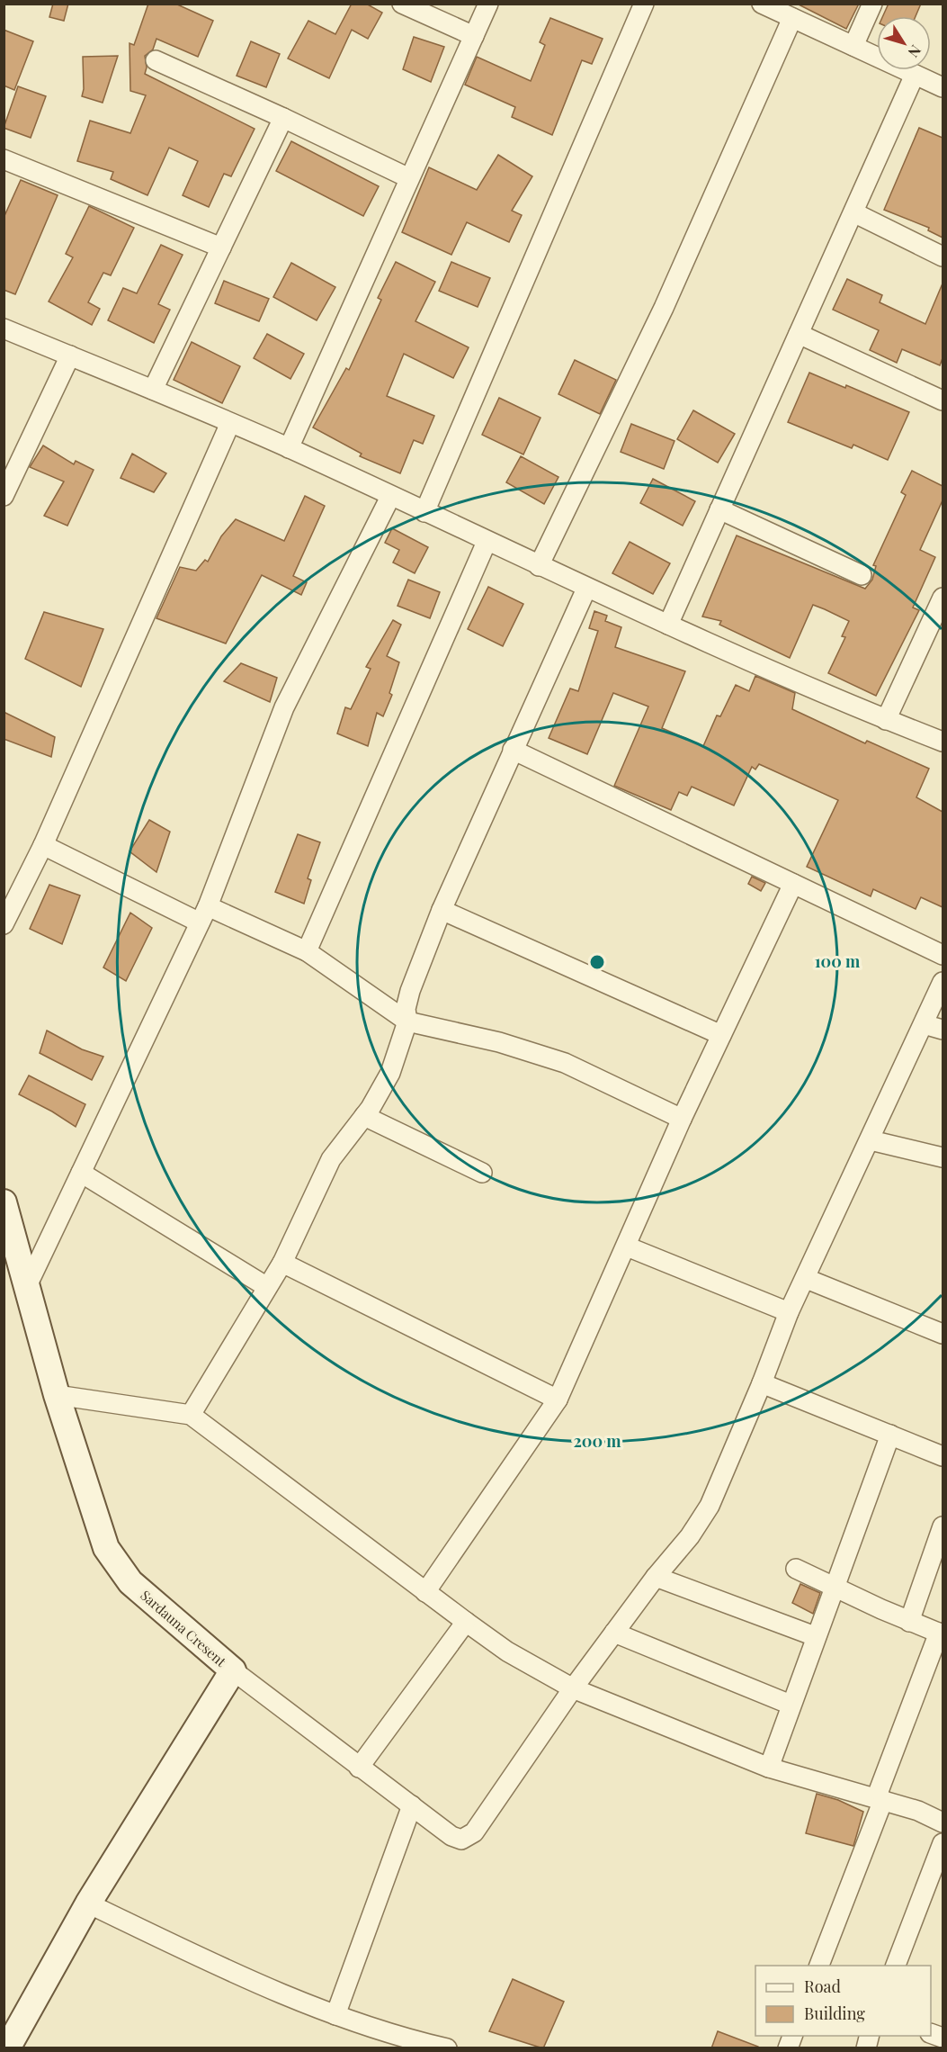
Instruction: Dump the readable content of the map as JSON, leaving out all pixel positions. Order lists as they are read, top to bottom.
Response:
{
  "streets": {
    "street": ["Sardauna Cresent"]
  },
  "legend": ["Road", "Building"],
  "north": "bottom right",
  "rings": ["100 m", "200 m"]
}
